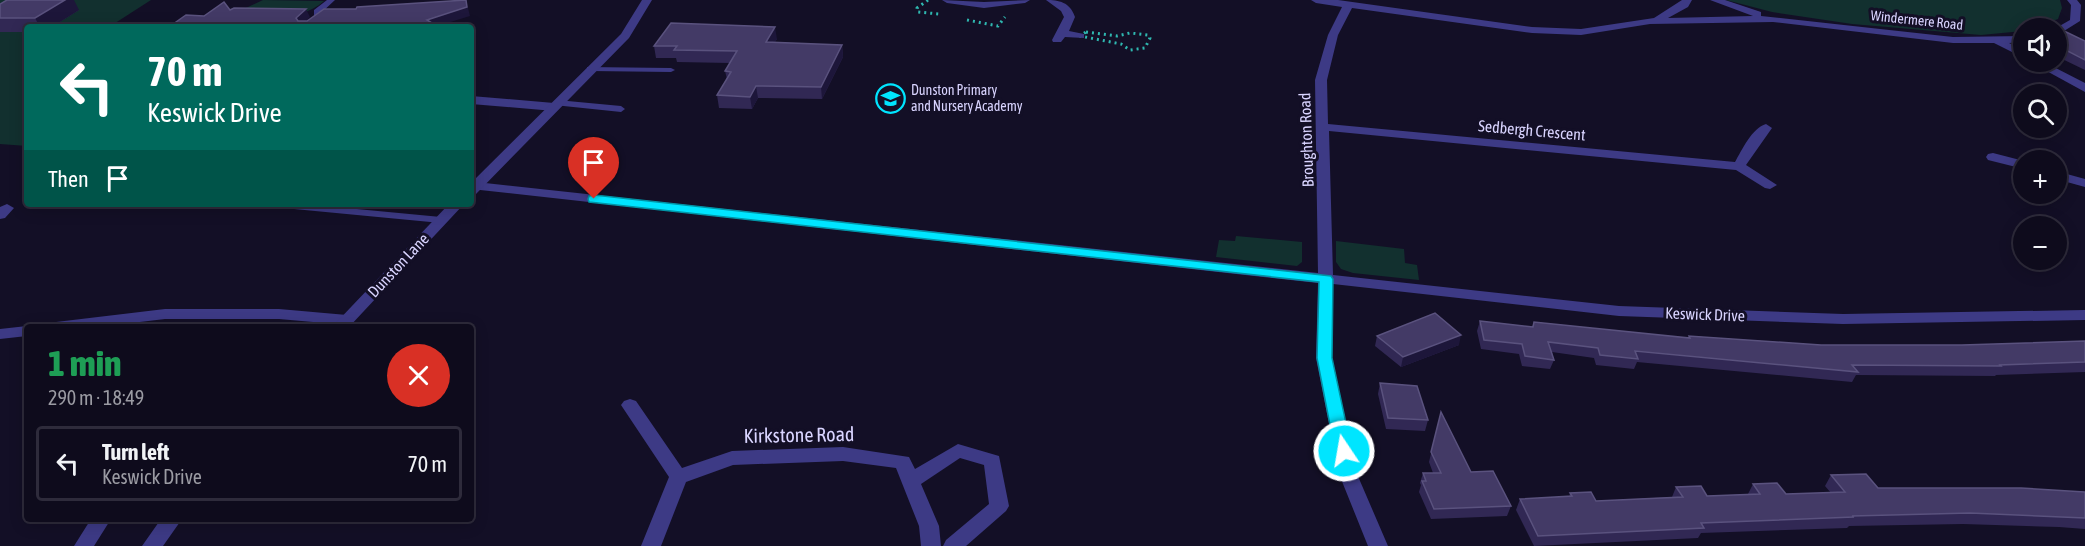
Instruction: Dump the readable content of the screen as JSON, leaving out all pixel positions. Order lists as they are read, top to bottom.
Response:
{
  "streets": {
    "street": [
      "Windermere Road",
      "Sedbergh Crescent",
      "Broughton Road",
      "Dunston Lane",
      "Keswick Drive",
      "Kirkstone Road"
    ]
  },
  "crossings": [
    ["Windermere Road", "Broughton Road"],
    ["Sedbergh Crescent", "Broughton Road"],
    ["Broughton Road", "Keswick Drive"]
  ],
  "places": {
    "school or university": ["Dunston Primary and Nursery Academy"]
  },
  "page": {
    "map_buttons": ["+", "−"],
    "turn": ["70 m", "Keswick Drive"],
    "then": "Then",
    "heading": ["1 min", "290 m · 18:49"],
    "list": [
      {
        "name": "Turn left",
        "note": "Keswick Drive",
        "value": "70 m"
      }
    ]
  }
}
